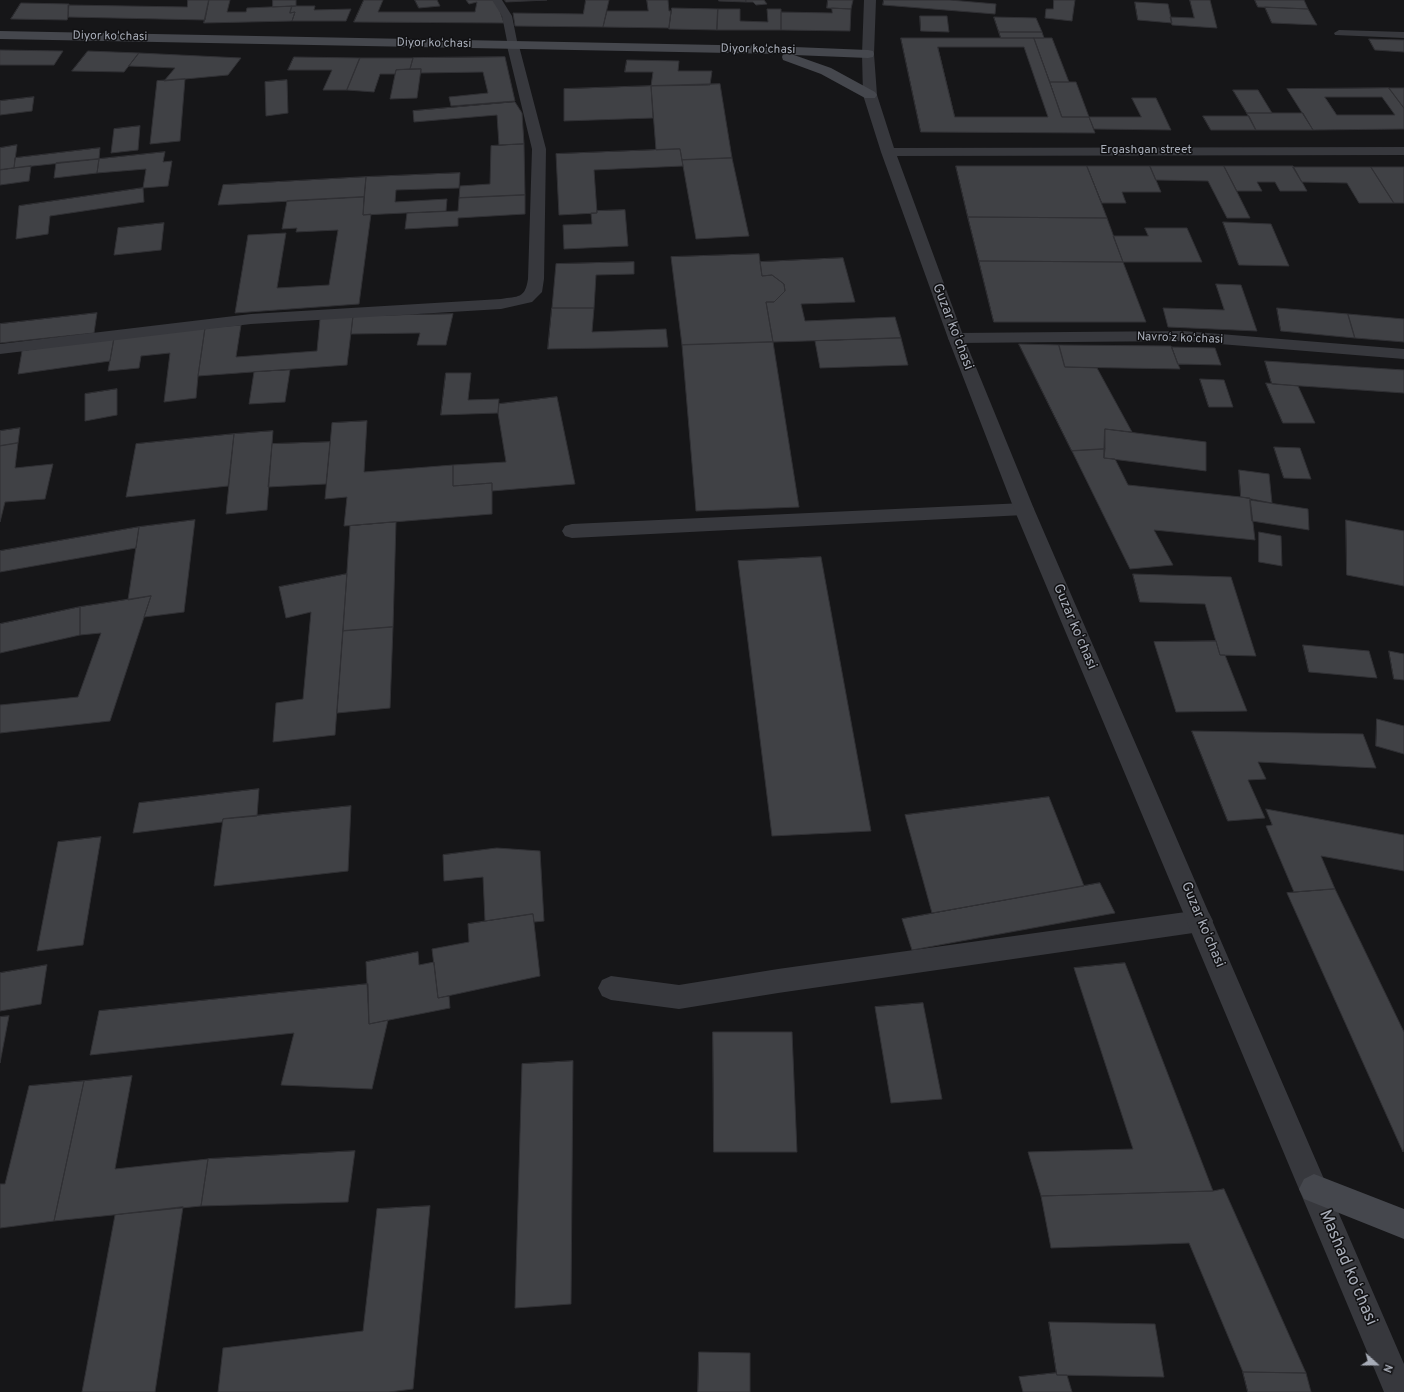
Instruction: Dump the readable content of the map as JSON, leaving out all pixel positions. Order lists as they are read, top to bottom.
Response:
{
  "streets": {
    "main road": ["Diyor koʻchasi"],
    "street": [
      "Ergashgan street",
      "Guzar koʻchasi",
      "Navroʻz koʻchasi",
      "Mashad koʻchasi"
    ]
  },
  "crossings": [
    ["Diyor koʻchasi", "Guzar koʻchasi"],
    ["Ergashgan street", "Guzar koʻchasi"],
    ["Guzar koʻchasi", "Navroʻz koʻchasi"],
    ["Guzar koʻchasi", "Mashad koʻchasi"]
  ],
  "north": "right"
}
